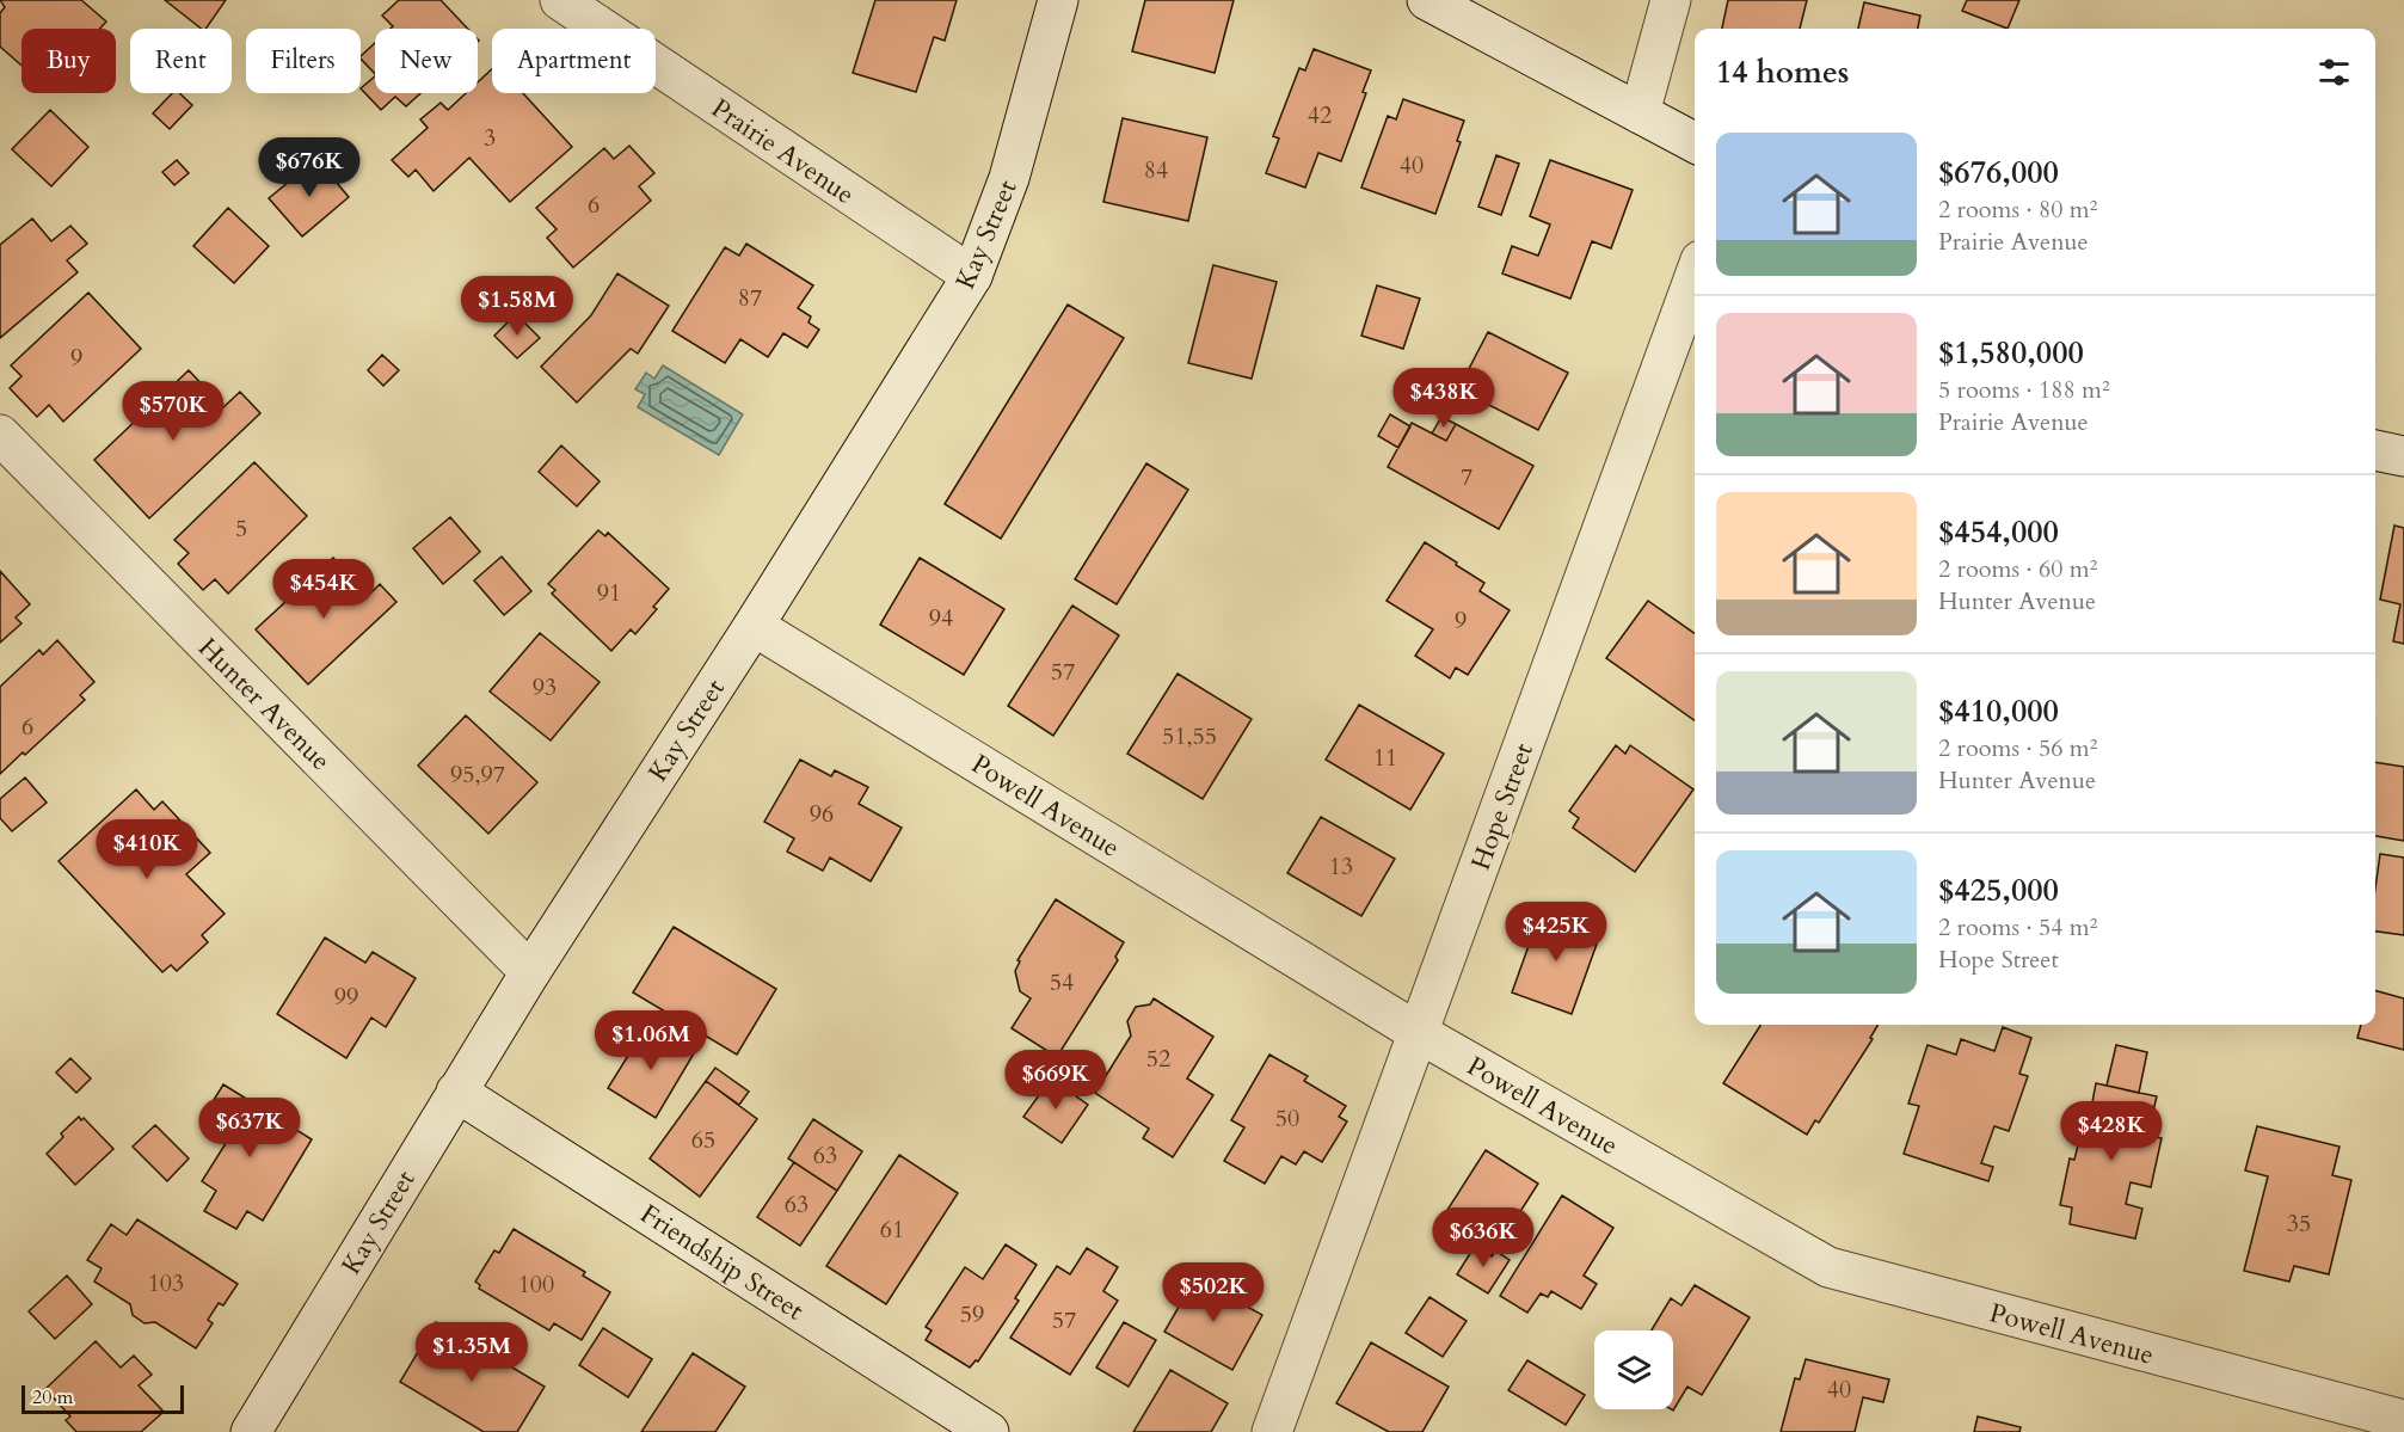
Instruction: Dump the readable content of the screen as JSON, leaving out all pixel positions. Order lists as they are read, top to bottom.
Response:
{
  "streets": {
    "street": [
      "Prairie Avenue",
      "Kay Street",
      "Hunter Avenue",
      "Powell Avenue",
      "Hope Street",
      "Friendship Street"
    ]
  },
  "crossings": [
    ["Prairie Avenue", "Kay Street"],
    ["Kay Street", "Hunter Avenue"],
    ["Kay Street", "Powell Avenue"],
    ["Kay Street", "Friendship Street"],
    ["Powell Avenue", "Hope Street"]
  ],
  "house_numbers": [
    "42",
    "3",
    "40",
    "84",
    "6",
    "87",
    "9",
    "7",
    "5",
    "91",
    "94",
    "9",
    "57",
    "93",
    "6",
    "51,55",
    "11",
    "95,97",
    "96",
    "13",
    "54",
    "99",
    "52",
    "50",
    "65",
    "63",
    "63",
    "35",
    "61",
    "103",
    "100",
    "59",
    "57",
    "40"
  ],
  "scale_bar": "20 m",
  "page": {
    "chip": [
      "Buy",
      "Rent",
      "Filters",
      "New",
      "Apartment"
    ],
    "heading": "14 homes",
    "list": [
      {
        "name": "$676,000",
        "note": "2 rooms · 80 m² · Prairie Avenue"
      },
      {
        "name": "$1,580,000",
        "note": "5 rooms · 188 m² · Prairie Avenue"
      },
      {
        "name": "$454,000",
        "note": "2 rooms · 60 m² · Hunter Avenue"
      },
      {
        "name": "$410,000",
        "note": "2 rooms · 56 m² · Hunter Avenue"
      },
      {
        "name": "$425,000",
        "note": "2 rooms · 54 m² · Hope Street"
      }
    ],
    "price": [
      "$676K",
      "$1.58M",
      "$438K",
      "$570K",
      "$454K",
      "$410K",
      "$425K",
      "$1.06M",
      "$669K",
      "$637K",
      "$428K",
      "$636K",
      "$502K",
      "$1.35M"
    ],
    "scale": "20 m"
  }
}
